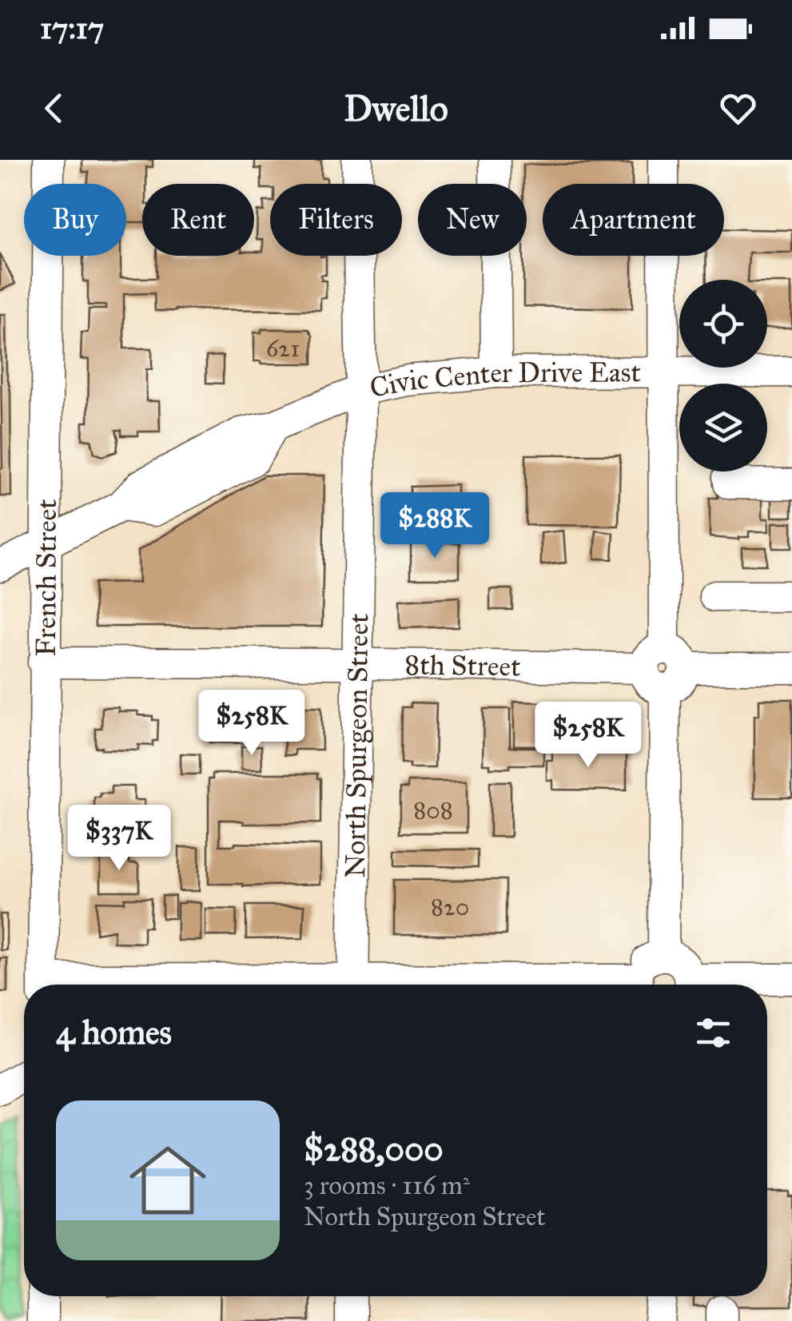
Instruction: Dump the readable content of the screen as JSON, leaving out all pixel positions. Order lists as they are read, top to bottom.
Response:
{
  "streets": {
    "street": [
      "Civic Center Drive East",
      "French Street",
      "8th Street",
      "North Spurgeon Street"
    ]
  },
  "crossings": [
    ["Civic Center Drive East", "French Street"],
    ["Civic Center Drive East", "North Spurgeon Street"],
    ["French Street", "8th Street"],
    ["8th Street", "North Spurgeon Street"]
  ],
  "house_numbers": ["621", "808", "820"],
  "page": {
    "status": "17:17",
    "header": "Dwello",
    "chip": [
      "Buy",
      "Rent",
      "Filters",
      "New",
      "Apartment"
    ],
    "price": [
      "$288K",
      "$258K",
      "$258K",
      "$337K"
    ],
    "heading": "4 homes",
    "list": [
      {
        "name": "$288,000",
        "note": "3 rooms · 116 m² · North Spurgeon Street"
      }
    ]
  }
}
